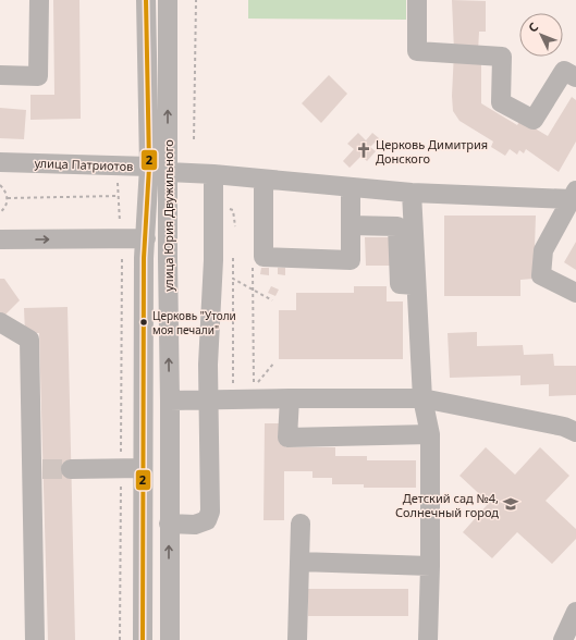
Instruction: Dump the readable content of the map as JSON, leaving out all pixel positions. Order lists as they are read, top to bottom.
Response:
{
  "streets": {
    "street": ["улица Патриотов", "улица Юрия Двужильного"]
  },
  "crossings": [
    ["улица Патриотов", "улица Юрия Двужильного"]
  ],
  "places": {
    "church": ["Церковь Димитрия Донского"],
    "other": ["Церковь \"Утоли моя печали\""],
    "school or university": ["Детский сад №4, Солнечный город"]
  },
  "lines": ["transit line 2"],
  "north": "top left"
}
